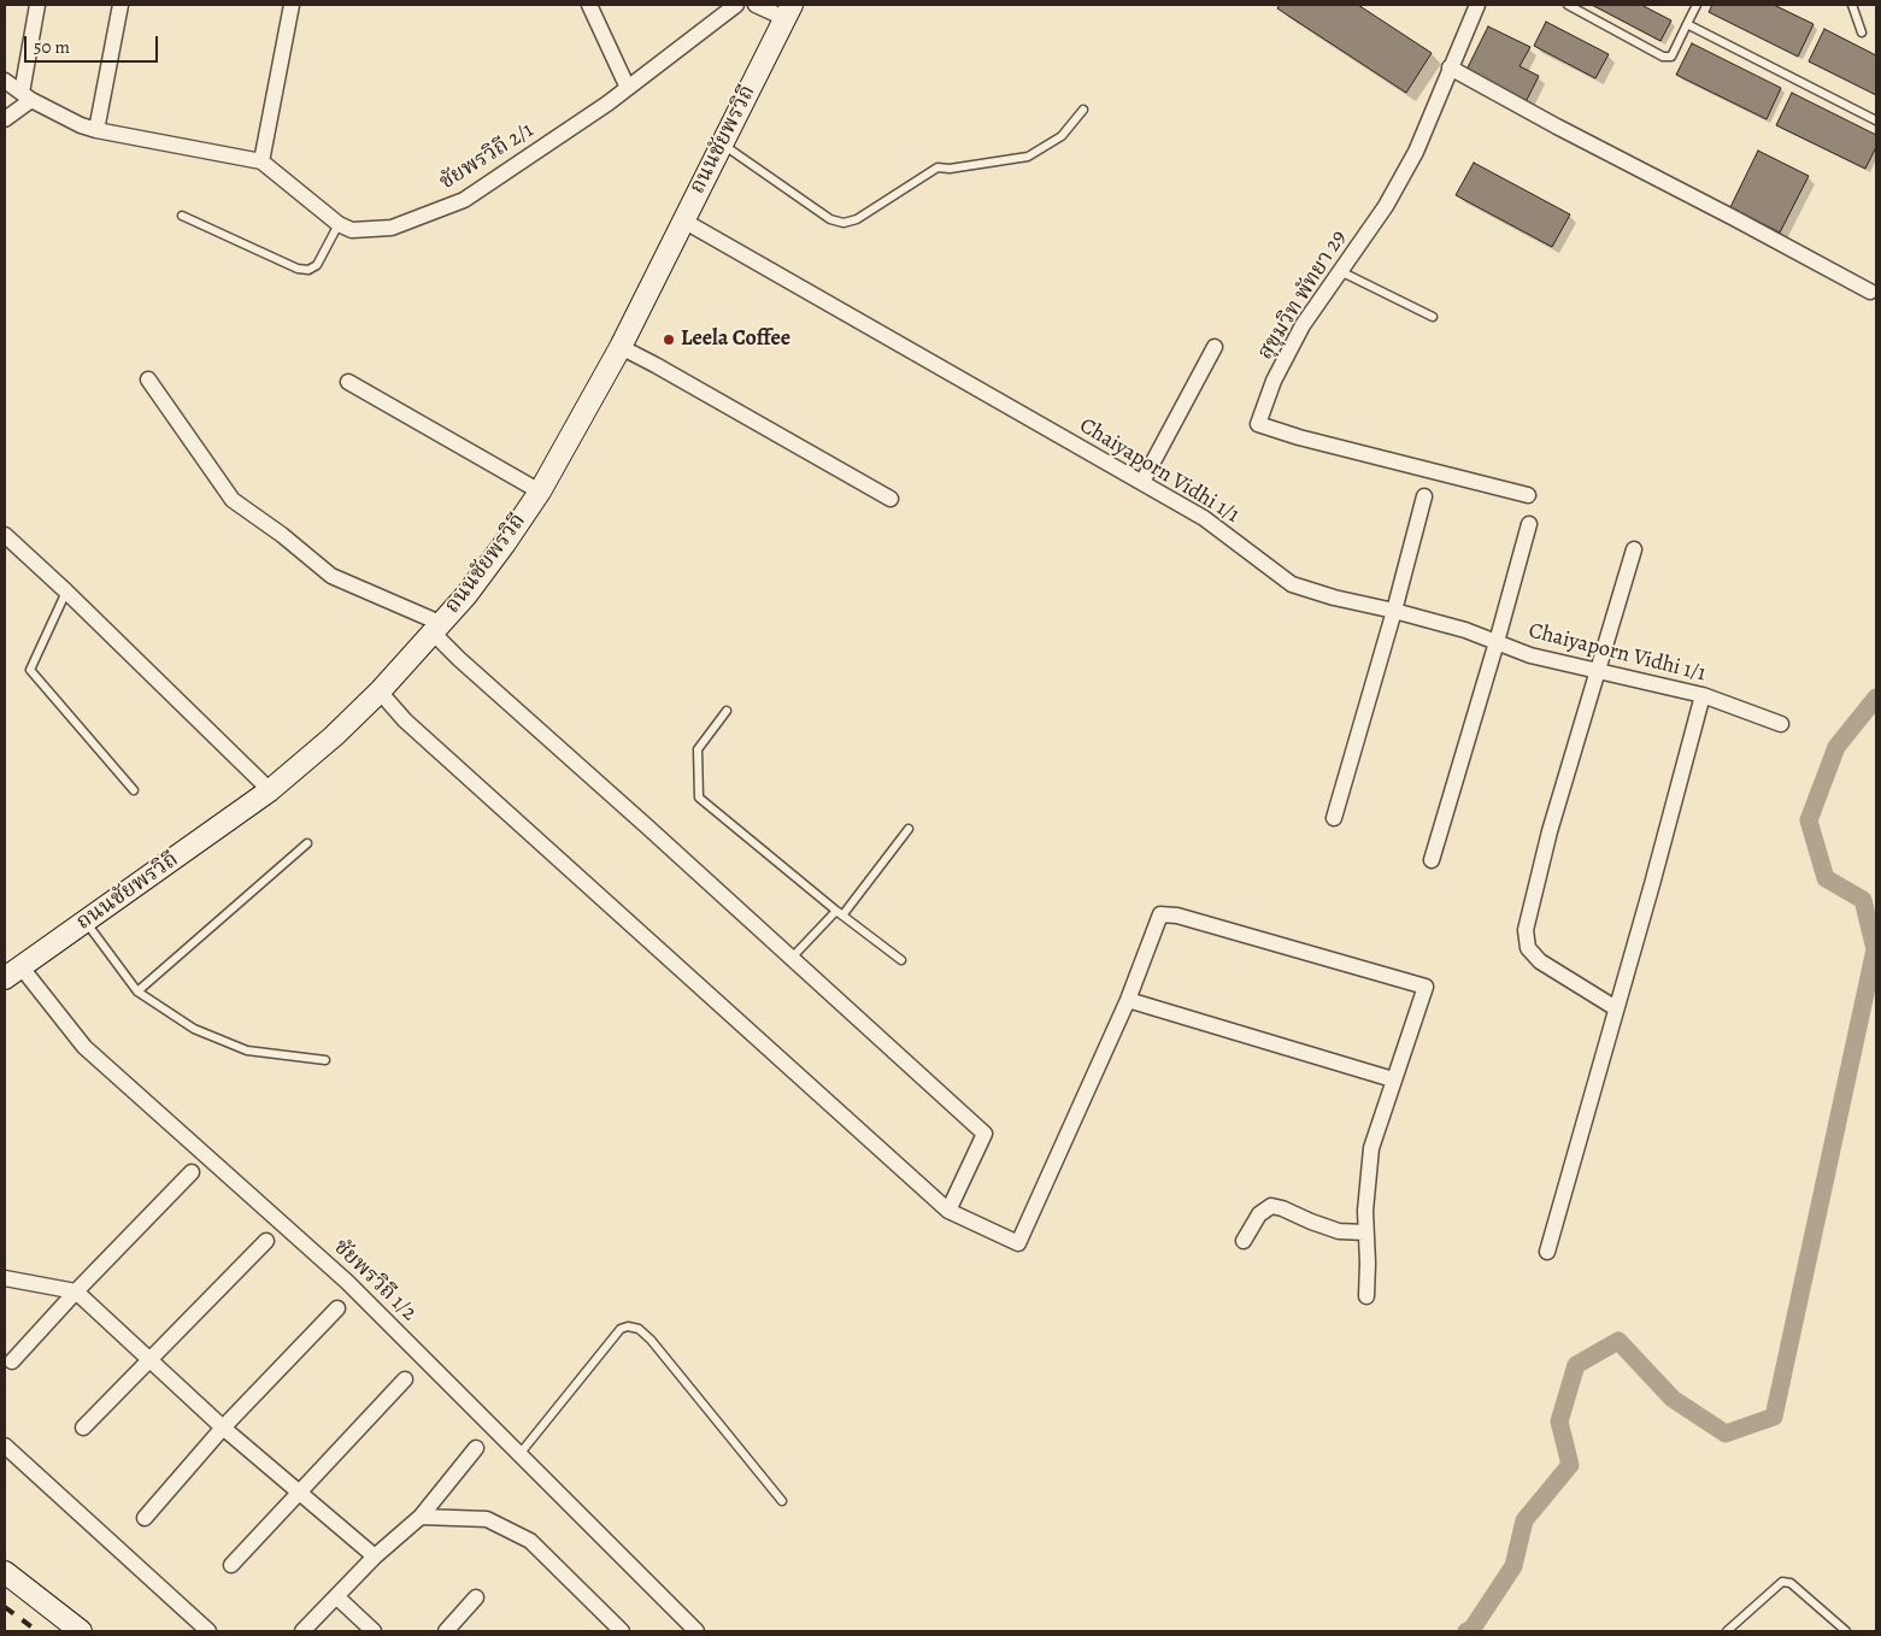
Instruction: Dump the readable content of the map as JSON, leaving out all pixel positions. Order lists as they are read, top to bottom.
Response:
{
  "streets": {
    "main road": ["ถนนชัยพรวิถี"],
    "street": [
      "ชัยพรวิถี 2/1",
      "สุขุมวิท พัทยา 29",
      "Chaiyaporn Vidhi 1/1",
      "ชัยพรวิถี 1/2"
    ]
  },
  "crossings": [
    ["ถนนชัยพรวิถี", "Chaiyaporn Vidhi 1/1"],
    ["ถนนชัยพรวิถี", "ชัยพรวิถี 1/2"]
  ],
  "places": ["Leela Coffee"],
  "scale_bar": "50 m"
}
